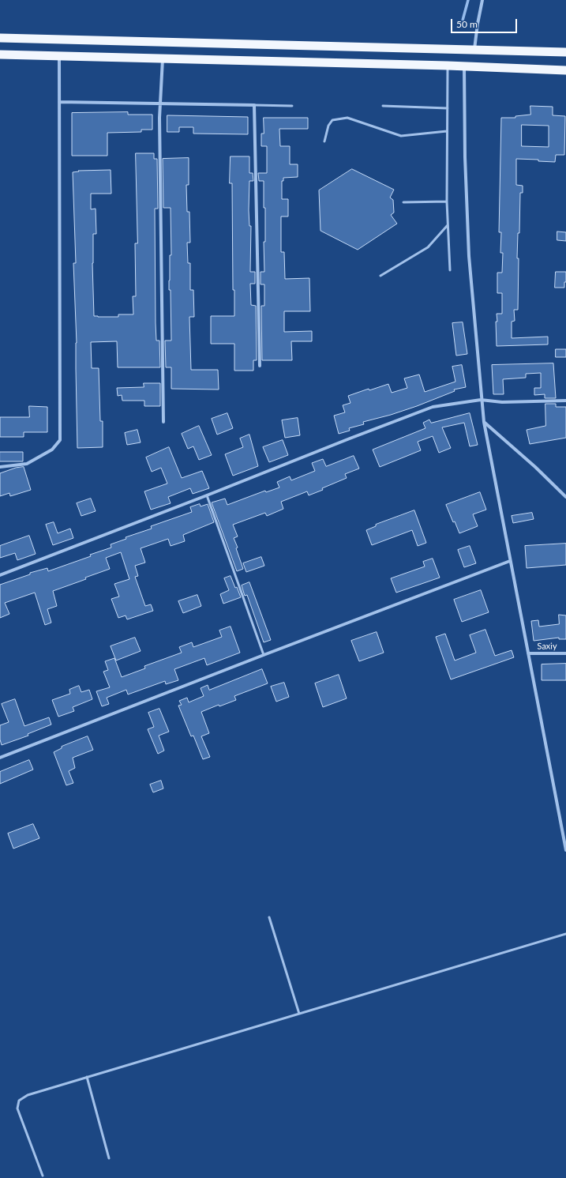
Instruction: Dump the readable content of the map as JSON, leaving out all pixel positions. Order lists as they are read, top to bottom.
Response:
{
  "streets": {
    "street": ["Saxiy"]
  },
  "scale_bar": "50 m"
}
